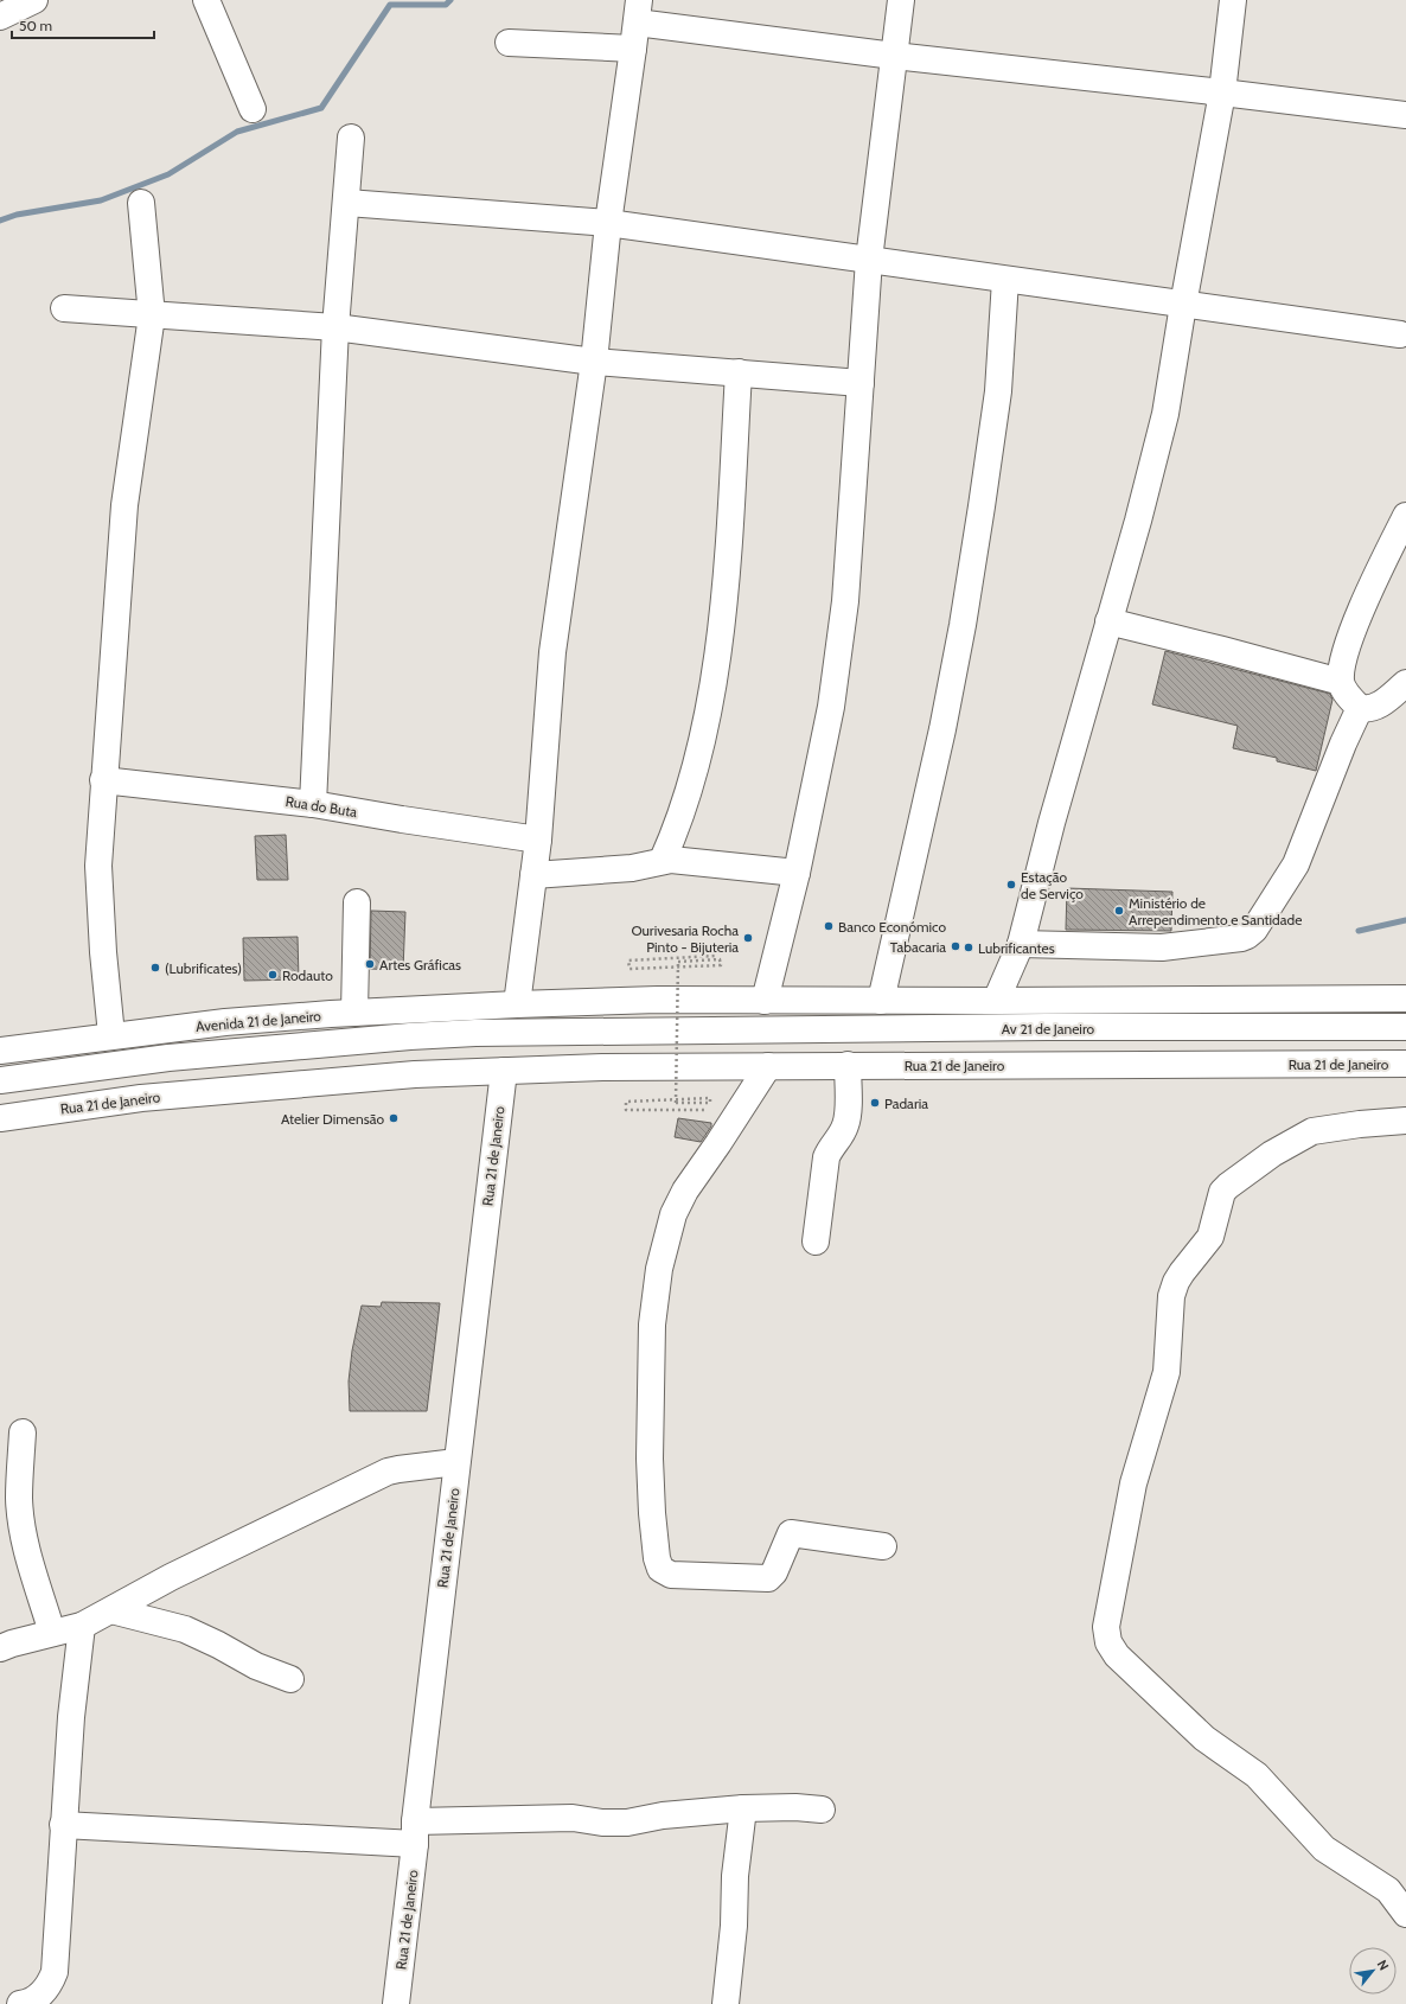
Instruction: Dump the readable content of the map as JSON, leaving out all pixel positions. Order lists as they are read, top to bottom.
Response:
{
  "streets": {
    "street": [
      "Rua do Buta",
      "Avenida 21 de Janeiro",
      "Av 21 de Janeiro",
      "Rua 21 de Janeiro"
    ]
  },
  "crossings": [
    ["Avenida 21 de Janeiro", "Av 21 de Janeiro"]
  ],
  "places": [
    "Estação de Serviço",
    "Ministério de Arrependimento e Santidade",
    "Banco Económico",
    "Ourivesaria Rocha Pinto - Bijuteria",
    "Tabacaria",
    "Lubrificantes",
    "Artes Gráficas",
    "(Lubrificates)",
    "Rodauto",
    "Padaria",
    "Atelier Dimensão"
  ],
  "scale_bar": "50 m",
  "north": "top right"
}
